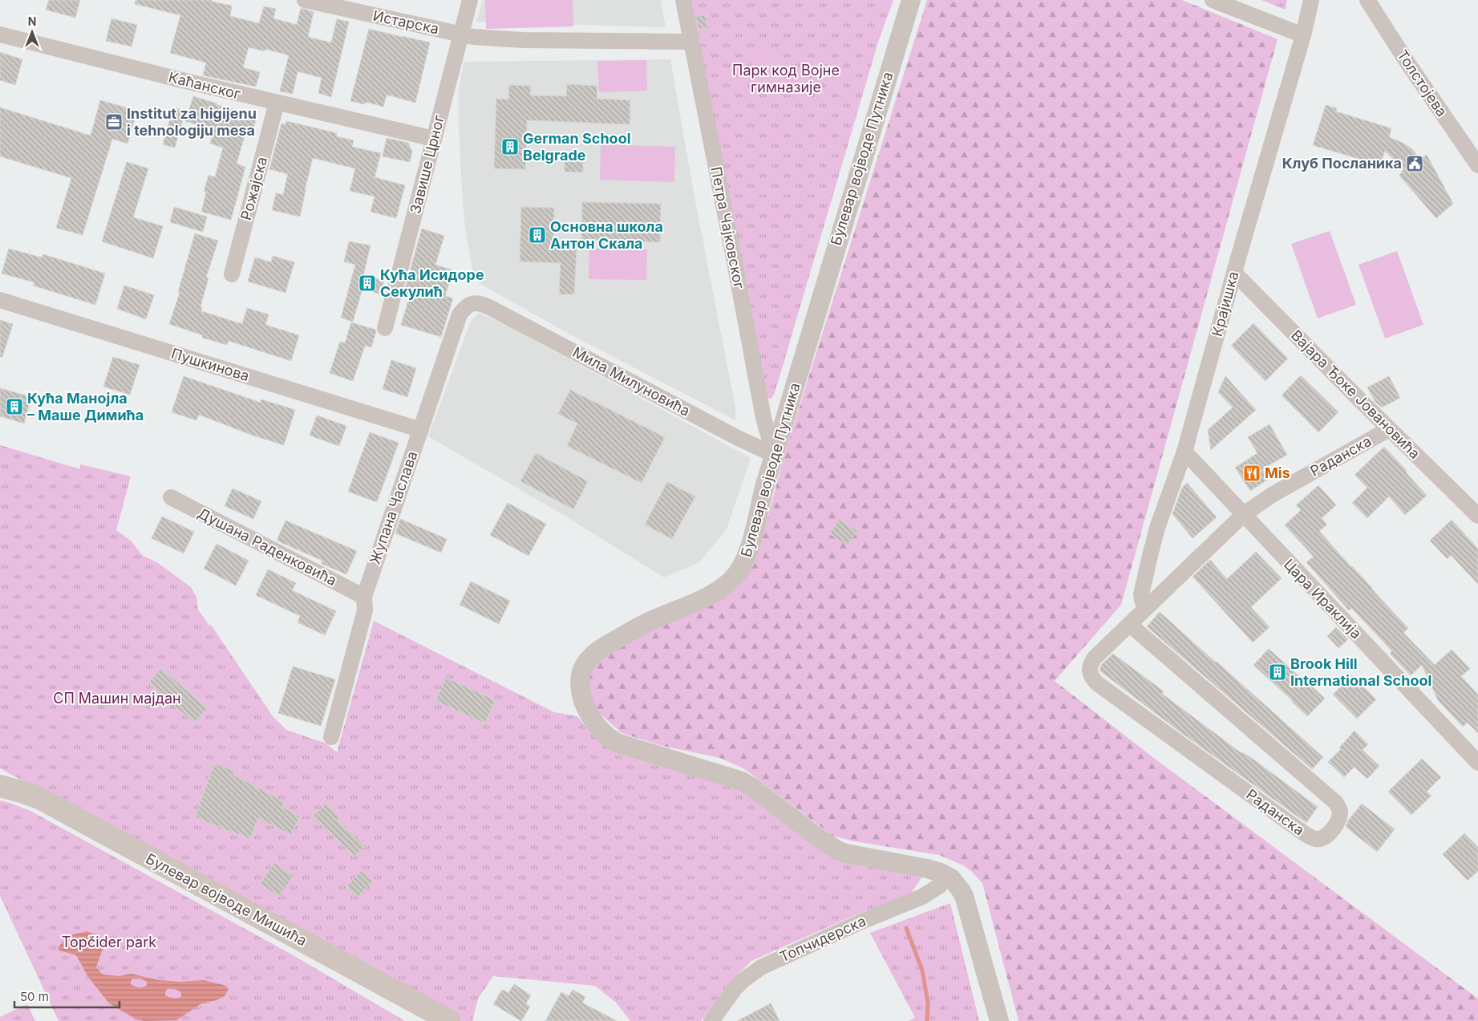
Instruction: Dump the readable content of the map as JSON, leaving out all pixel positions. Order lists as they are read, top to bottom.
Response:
{
  "streets": {
    "main road": ["Булевар војводе Мишића"],
    "street": [
      "Истарска",
      "Толстојева",
      "Каћанског",
      "Булевар војводе Путника",
      "Завише Црног",
      "Рожајска",
      "Петра Чајковског",
      "Крајишка",
      "Пушкинова",
      "Мила Милуновића",
      "Вајара Ђоке Јовановића",
      "Раданска",
      "Жупана Часлава",
      "Душана Раденковића",
      "Цара Ираклија",
      "Топчидерска"
    ]
  },
  "crossings": [
    ["Истарска", "Завише Црног"],
    ["Истарска", "Петра Чајковског"],
    ["Каћанског", "Завише Црног"],
    ["Каћанског", "Рожајска"],
    ["Булевар војводе Путника", "Петра Чајковског"],
    ["Булевар војводе Путника", "Мила Милуновића"],
    ["Булевар војводе Путника", "Топчидерска"],
    ["Петра Чајковског", "Мила Милуновића"],
    ["Крајишка", "Вајара Ђоке Јовановића"],
    ["Крајишка", "Раданска"],
    ["Крајишка", "Цара Ираклија"],
    ["Пушкинова", "Жупана Часлава"],
    ["Мила Милуновића", "Жупана Часлава"],
    ["Вајара Ђоке Јовановића", "Раданска"],
    ["Раданска", "Цара Ираклија"],
    ["Жупана Часлава", "Душана Раденковића"]
  ],
  "parks": ["Парк код Војне гимназије", "СП Машин мајдан", "Topčider park"],
  "places": {
    "office": ["Institut za higijenu i tehnologiju mesa"],
    "building": [
      "German School Belgrade",
      "Основна школа Антон Скала",
      "Кућа Исидоре Секулић",
      "Кућа Манојла – Маше Димића",
      "Brook Hill International School"
    ],
    "public building": ["Клуб Посланика"],
    "restaurant": ["Mis"]
  },
  "scale_bar": "50 m",
  "north": "top"
}
